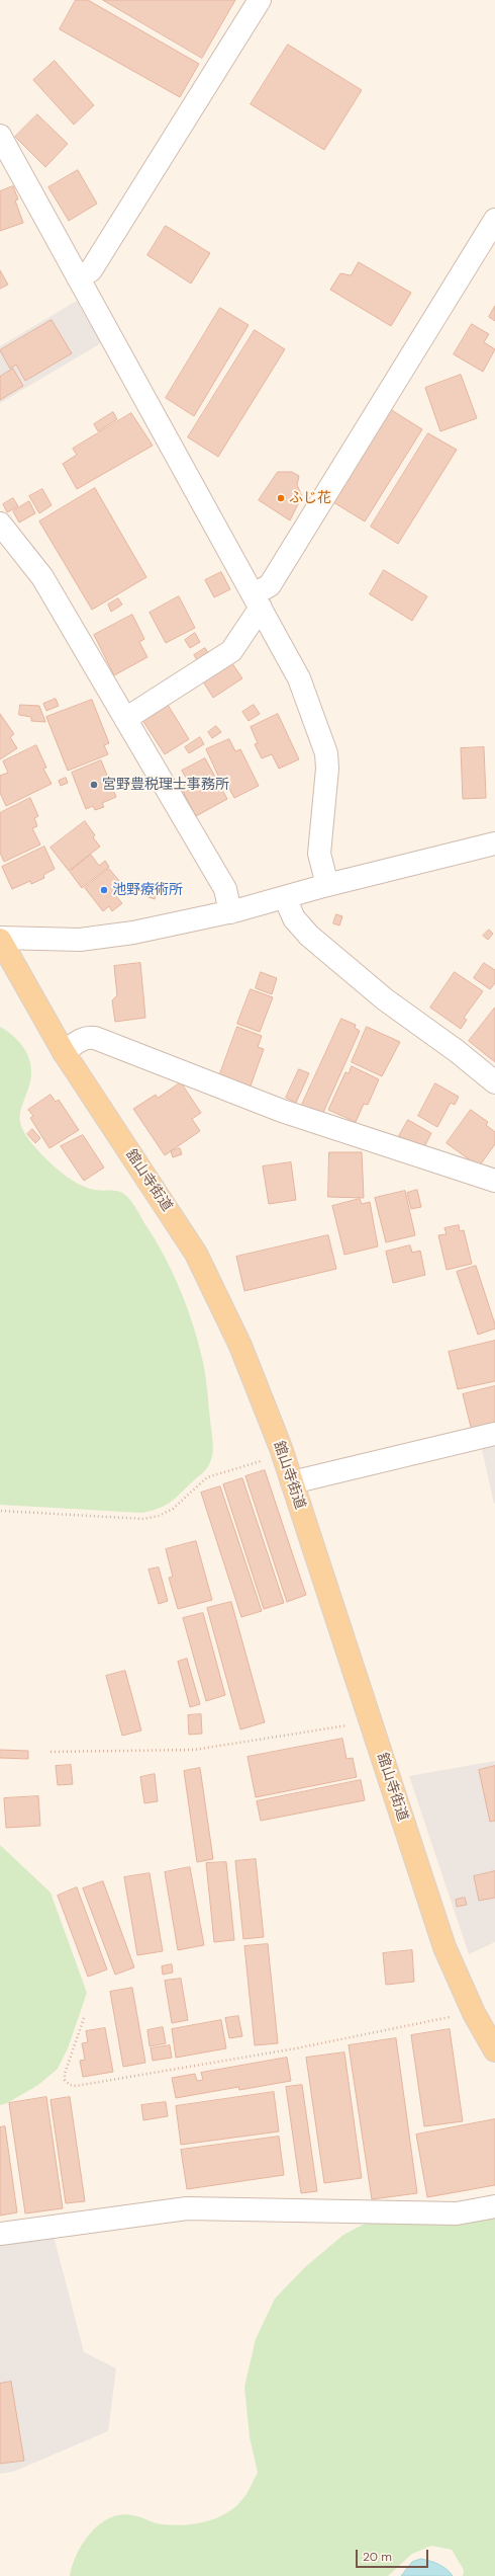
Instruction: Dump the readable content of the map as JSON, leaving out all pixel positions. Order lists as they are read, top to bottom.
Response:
{
  "streets": {
    "main road": ["舘山寺街道"]
  },
  "places": ["ふじ花", "宮野豊税理士事務所", "池野療術所"],
  "scale_bar": "20 m"
}
